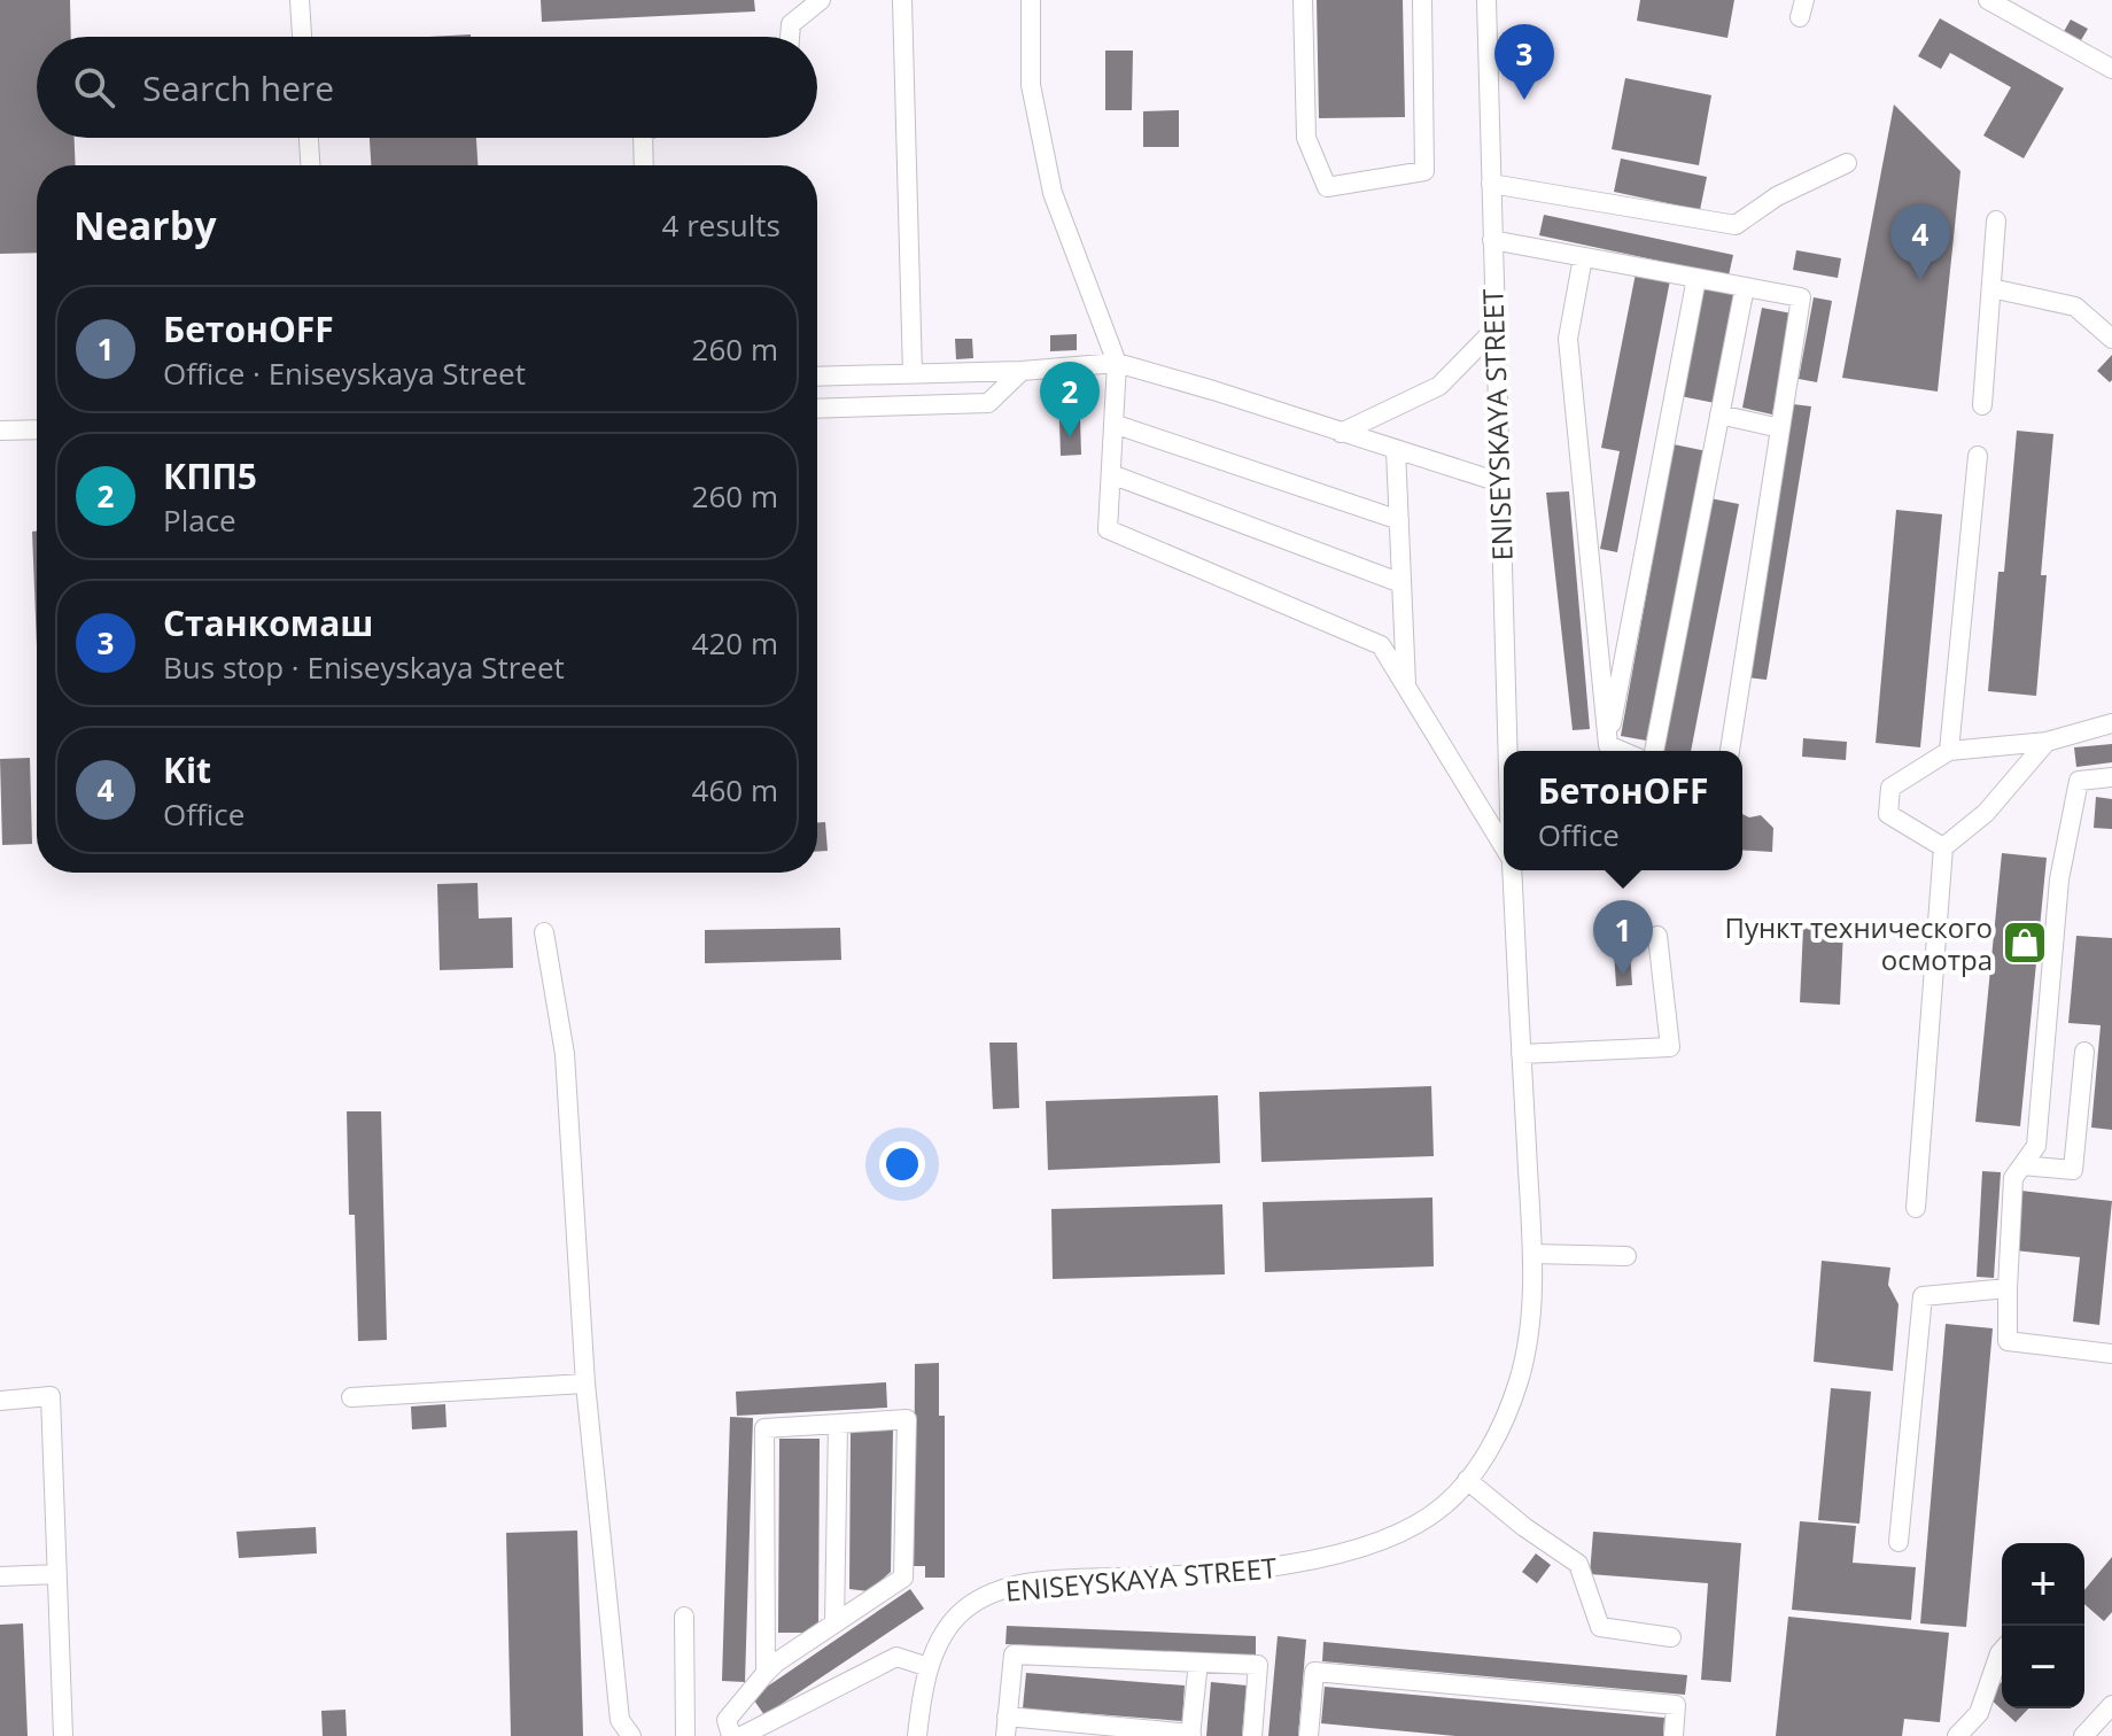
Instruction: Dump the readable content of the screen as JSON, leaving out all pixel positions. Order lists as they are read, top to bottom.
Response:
{
  "streets": {
    "street": ["ENISEYSKAYA STREET"]
  },
  "places": {
    "shop": ["Пункт технического осмотра"]
  },
  "page": {
    "pins": [
      "3",
      "4",
      "2",
      "1"
    ],
    "search": "Search here",
    "heading": ["Nearby", "4 results"],
    "list": [
      {
        "mark": "1",
        "name": "БетонOFF",
        "note": "Office · Eniseyskaya Street",
        "value": "260 m"
      },
      {
        "mark": "2",
        "name": "КПП5",
        "note": "Place",
        "value": "260 m"
      },
      {
        "mark": "3",
        "name": "Станкомаш",
        "note": "Bus stop · Eniseyskaya Street",
        "value": "420 m"
      },
      {
        "mark": "4",
        "name": "Kit",
        "note": "Office",
        "value": "460 m"
      }
    ],
    "popup": ["БетонOFF", "Office"],
    "map_buttons": ["+", "−"]
  }
}
